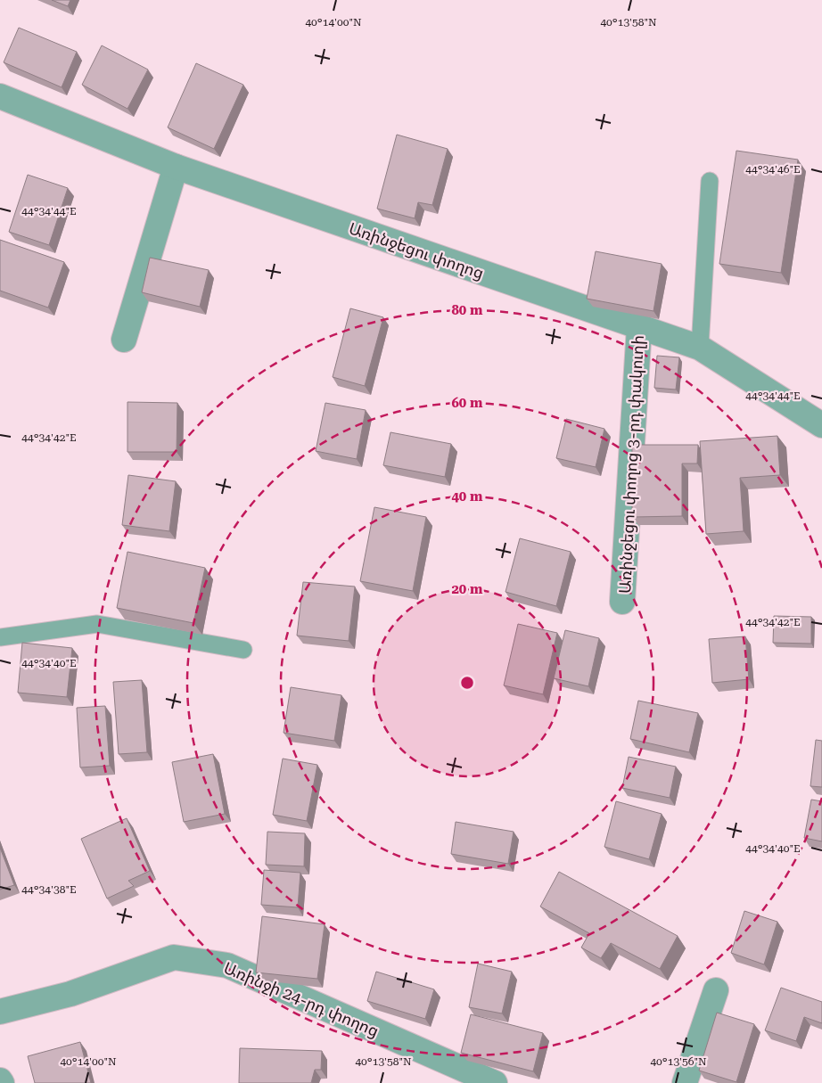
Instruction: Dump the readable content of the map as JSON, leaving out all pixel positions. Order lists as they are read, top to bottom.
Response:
{
  "streets": {
    "street": ["Առինջեցու փողոց", "Առինջեցու փողոց 3-րդ փակուղի", "Առինջի 24-րդ փողոց"]
  },
  "crossings": [
    ["Առինջեցու փողոց", "Առինջեցու փողոց 3-րդ փակուղի"]
  ],
  "coordinates": [
    "40°14'00\"N",
    "40°13'58\"N",
    "44°34'46\"E",
    "44°34'44\"E",
    "44°34'42\"E",
    "44°34'40\"E",
    "44°34'38\"E",
    "40°13'56\"N"
  ],
  "rings": [
    "80 m",
    "60 m",
    "40 m",
    "20 m"
  ]
}
